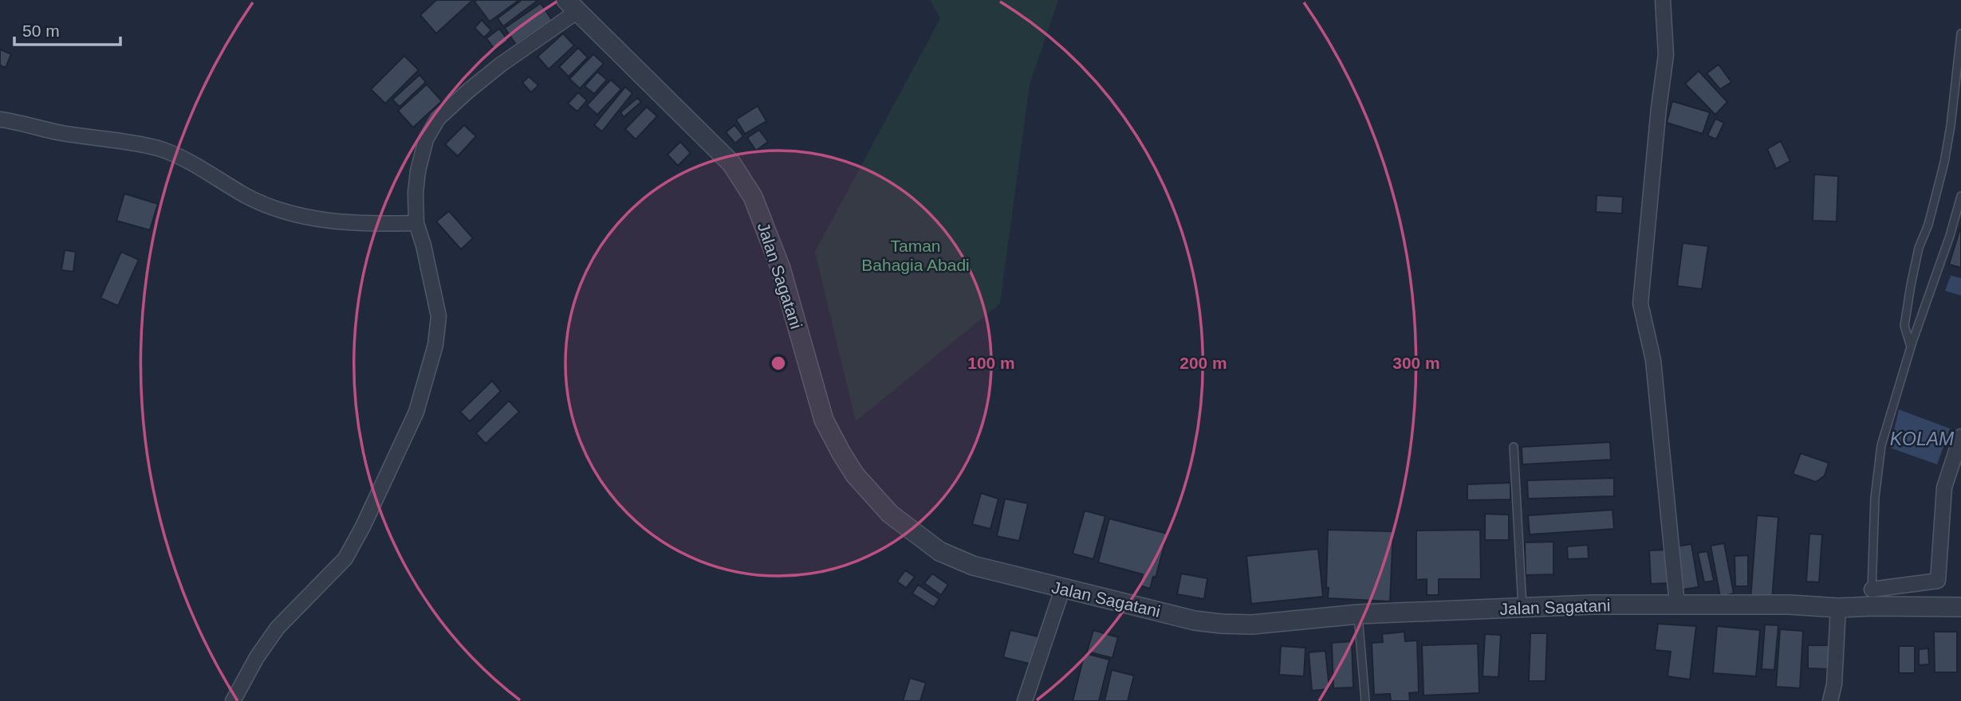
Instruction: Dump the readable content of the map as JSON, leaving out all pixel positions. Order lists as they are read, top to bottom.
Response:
{
  "streets": {
    "street": ["Jalan Sagatani"]
  },
  "water": ["KOLAM"],
  "parks": ["Taman Bahagia Abadi"],
  "scale_bar": "50 m",
  "rings": ["100 m", "200 m", "300 m"]
}
